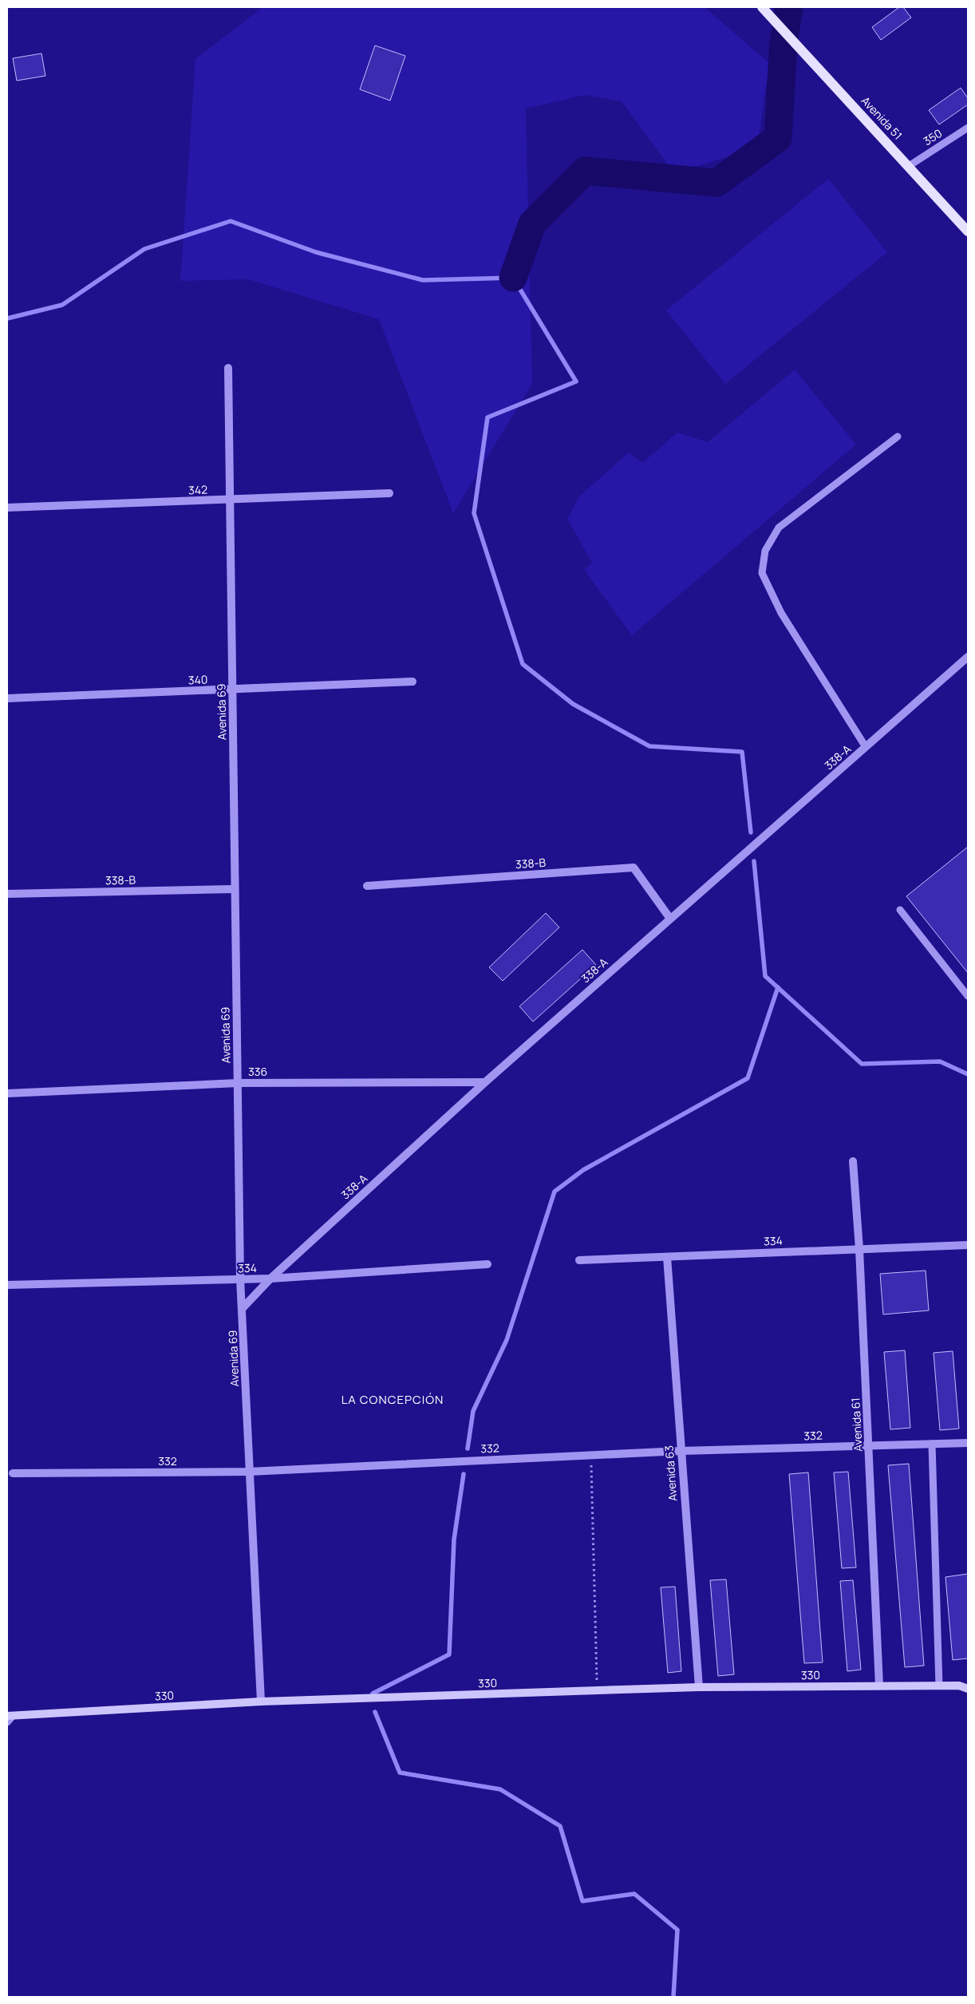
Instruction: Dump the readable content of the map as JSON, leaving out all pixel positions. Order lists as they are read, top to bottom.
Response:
{
  "streets": {
    "main road": ["Avenida 51"],
    "street": [
      "342",
      "340",
      "Avenida 69",
      "338-A",
      "338-B",
      "336",
      "334",
      "Avenida 61",
      "332",
      "Avenida 63",
      "330"
    ],
    "lane": ["350"]
  },
  "crossings": [
    ["Avenida 51", "350"],
    ["342", "Avenida 69"],
    ["340", "Avenida 69"],
    ["Avenida 69", "338-A"],
    ["Avenida 69", "338-B"],
    ["Avenida 69", "336"],
    ["Avenida 69", "334"],
    ["Avenida 69", "332"],
    ["Avenida 69", "330"],
    ["338-A", "338-B"],
    ["338-A", "336"],
    ["338-A", "334"],
    ["334", "Avenida 61"],
    ["334", "Avenida 63"],
    ["Avenida 61", "332"],
    ["Avenida 61", "330"],
    ["332", "Avenida 63"],
    ["Avenida 63", "330"]
  ],
  "districts": ["LA CONCEPCIÓN"]
}
